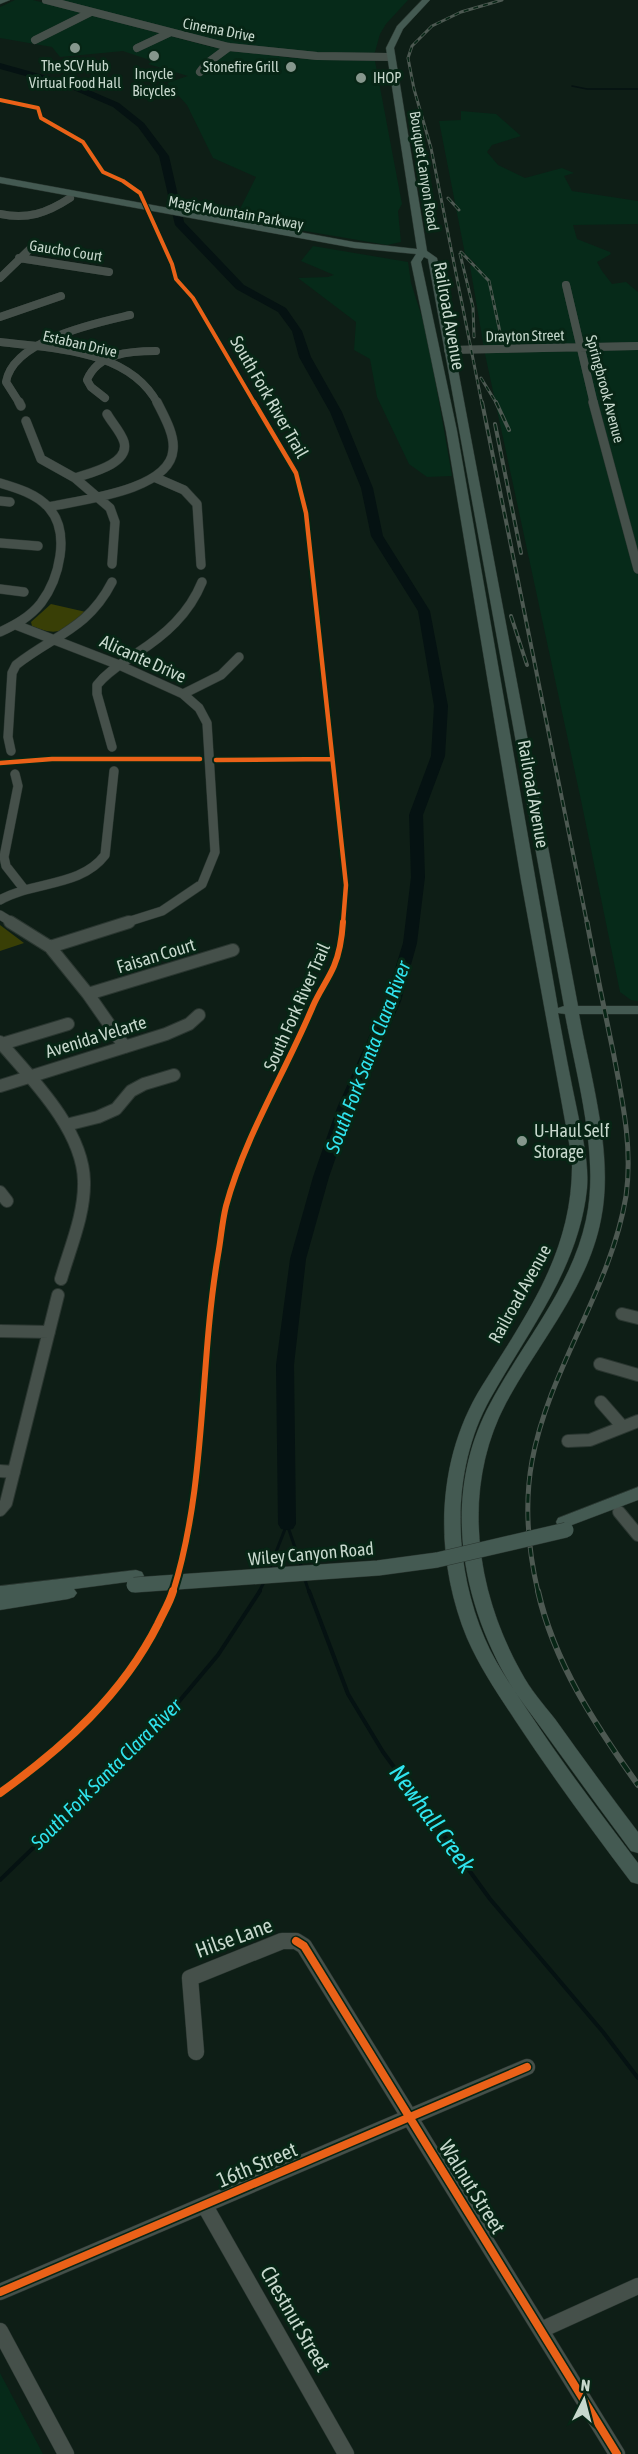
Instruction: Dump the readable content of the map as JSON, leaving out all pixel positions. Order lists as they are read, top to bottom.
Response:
{
  "streets": {
    "main road": [
      "Bouquet Canyon Road",
      "Magic Mountain Parkway",
      "Railroad Avenue",
      "Wiley Canyon Road"
    ],
    "street": [
      "Cinema Drive",
      "Gaucho Court",
      "Drayton Street",
      "Estaban Drive",
      "Springbrook Avenue",
      "Alicante Drive",
      "Faisan Court",
      "Avenida Velarte",
      "Hilse Lane",
      "16th Street",
      "Walnut Street",
      "Chestnut Street"
    ],
    "cycle path": ["South Fork River Trail"]
  },
  "crossings": [
    ["Cinema Drive", "Bouquet Canyon Road"],
    ["Bouquet Canyon Road", "Magic Mountain Parkway"],
    ["Bouquet Canyon Road", "Railroad Avenue"],
    ["Magic Mountain Parkway", "Railroad Avenue"],
    ["Railroad Avenue", "Drayton Street"],
    ["Drayton Street", "Springbrook Avenue"],
    ["Hilse Lane", "Walnut Street"],
    ["16th Street", "Walnut Street"],
    ["16th Street", "Chestnut Street"]
  ],
  "water": ["South Fork Santa Clara River", "Newhall Creek"],
  "places": [
    "The SCV Hub Virtual Food Hall",
    "Incycle Bicycles",
    "Stonefire Grill",
    "IHOP",
    "U-Haul Self Storage"
  ],
  "north": "top"
}
